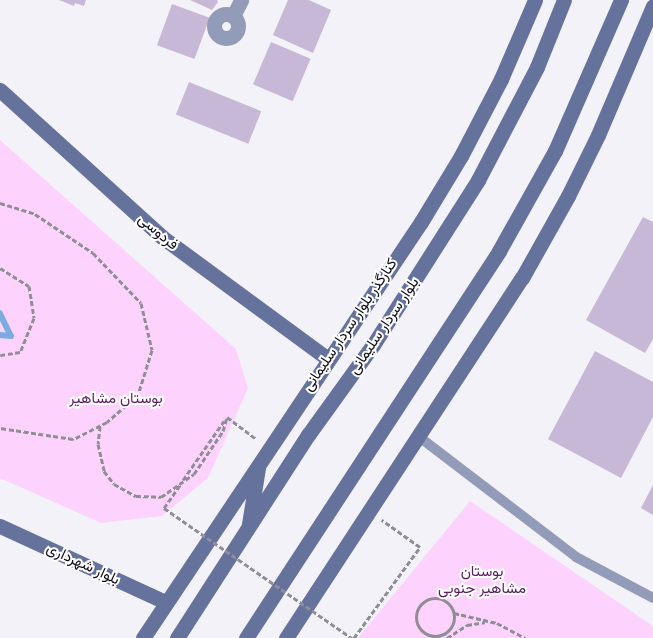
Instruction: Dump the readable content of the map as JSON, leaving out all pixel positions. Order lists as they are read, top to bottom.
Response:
{
  "streets": {
    "main road": [
      "فردوسی",
      "کنارگذر بلوار سردار سلیمانی",
      "بلوار سردار سلیمانی",
      "بلوار شهرداری"
    ]
  },
  "crossings": [
    ["فردوسی", "کنارگذر بلوار سردار سلیمانی"],
    ["کنارگذر بلوار سردار سلیمانی", "بلوار شهرداری"]
  ],
  "parks": ["بوستان مشاهیر", "بوستان مشاهیر جنوبی"]
}
